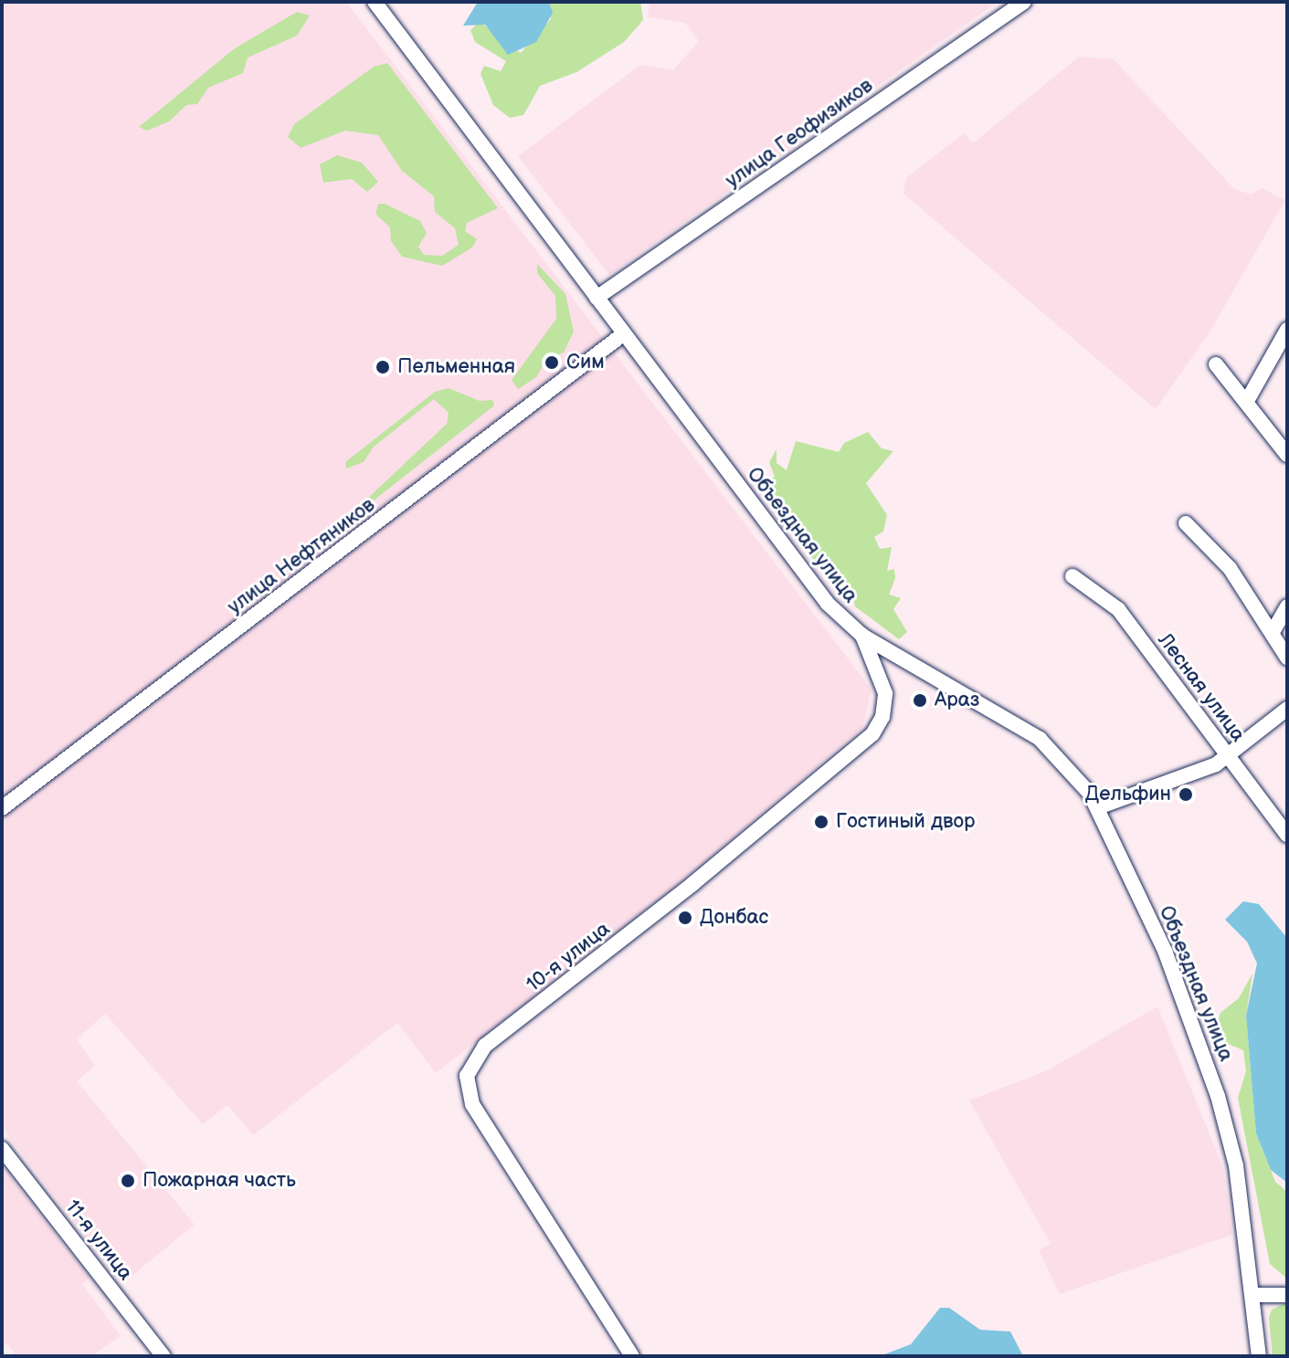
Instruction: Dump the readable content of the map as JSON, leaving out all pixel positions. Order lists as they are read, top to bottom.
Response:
{
  "streets": {
    "street": [
      "улица Геофизиков",
      "Объездная улица",
      "улица Нефтяников",
      "Лесная улица",
      "10-я улица",
      "11-я улица"
    ]
  },
  "crossings": [
    ["улица Геофизиков", "Объездная улица"],
    ["Объездная улица", "улица Нефтяников"],
    ["Объездная улица", "10-я улица"]
  ],
  "places": [
    "Сим",
    "Пельменная",
    "Араз",
    "Дельфин",
    "Гостиный двор",
    "Донбас",
    "Пожарная часть"
  ]
}
